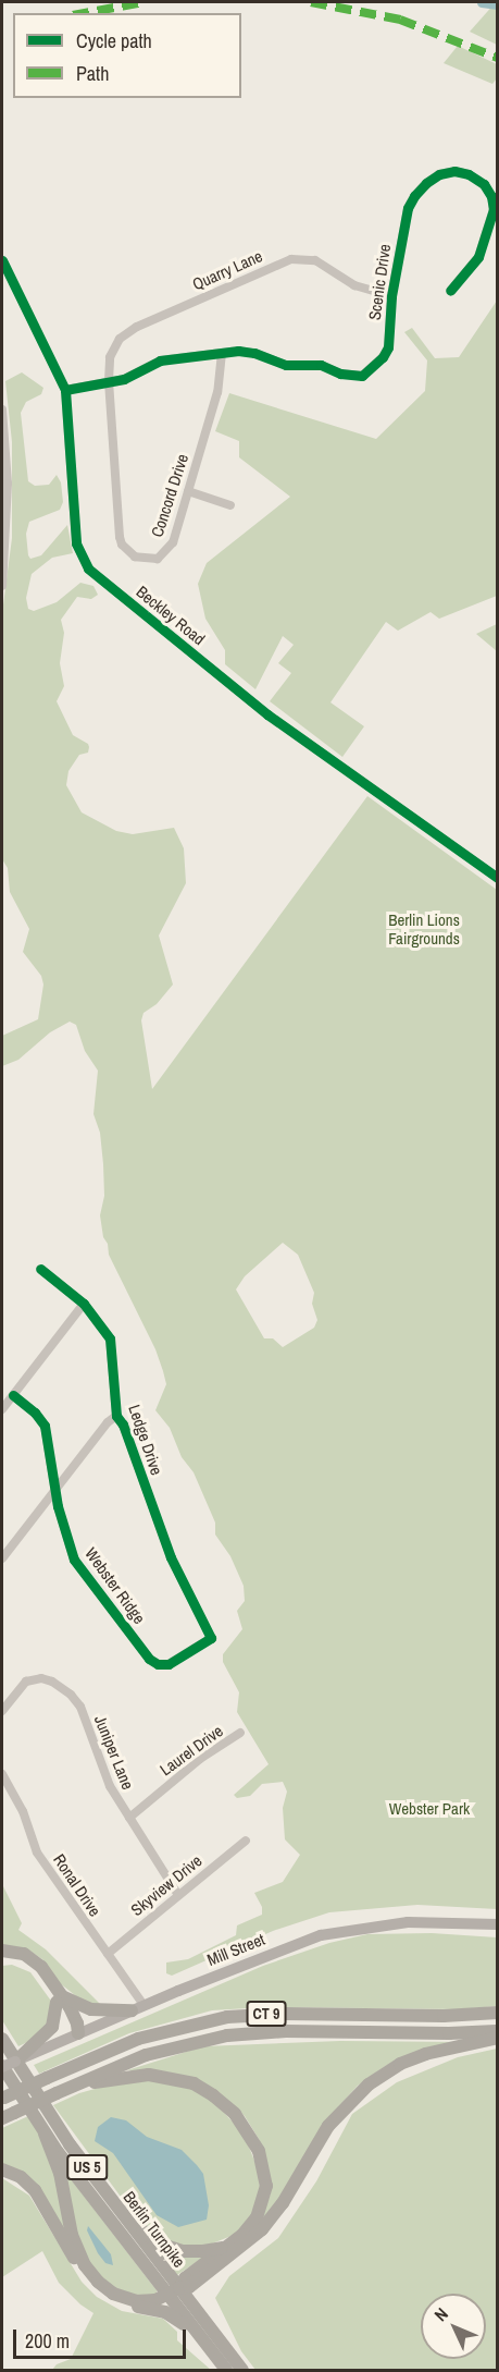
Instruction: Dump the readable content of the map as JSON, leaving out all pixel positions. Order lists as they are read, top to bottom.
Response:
{
  "streets": {
    "highway": ["CT 9", "US 5", "Berlin Turnpike"],
    "main road": ["Mill Street"],
    "street": [
      "Quarry Lane",
      "Scenic Drive",
      "Concord Drive",
      "Beckley Road",
      "Ledge Drive",
      "Webster Ridge",
      "Laurel Drive",
      "Juniper Lane",
      "Ronal Drive",
      "Skyview Drive"
    ]
  },
  "crossings": [
    ["Quarry Lane", "Scenic Drive"],
    ["Quarry Lane", "Concord Drive"],
    ["Scenic Drive", "Concord Drive"],
    ["Scenic Drive", "Beckley Road"],
    ["Ledge Drive", "Webster Ridge"],
    ["Laurel Drive", "Juniper Lane"],
    ["Juniper Lane", "Skyview Drive"],
    ["Ronal Drive", "Skyview Drive"],
    ["Ronal Drive", "Mill Street"]
  ],
  "parks": ["Berlin Lions Fairgrounds", "Webster Park"],
  "legend": ["Cycle path", "Path"],
  "scale_bar": "200 m",
  "north": "top left"
}
